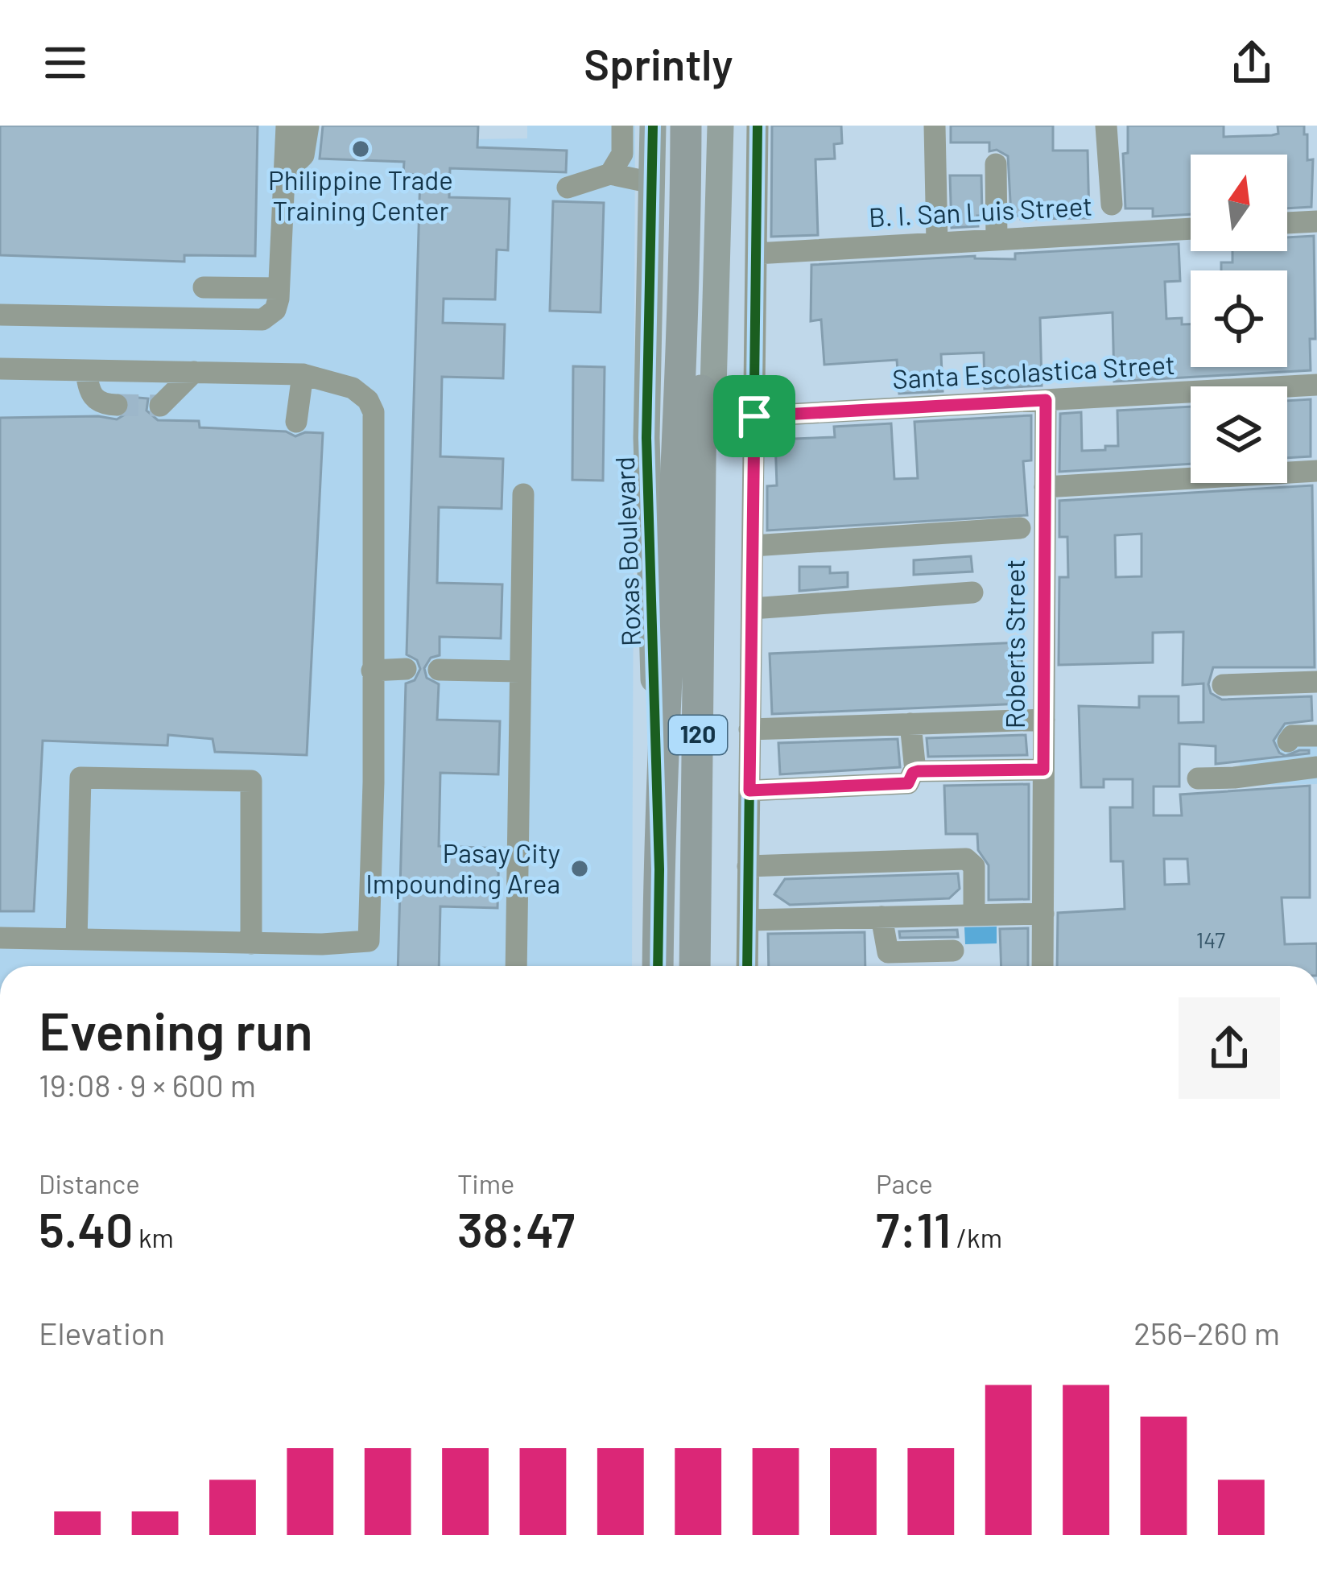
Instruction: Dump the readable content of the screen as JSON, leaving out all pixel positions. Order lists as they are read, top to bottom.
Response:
{
  "streets": {
    "highway": ["Roxas Boulevard", "120"],
    "street": ["B. I. San Luis Street", "Santa Escolastica Street", "Roberts Street"]
  },
  "crossings": [
    ["Santa Escolastica Street", "Roberts Street"]
  ],
  "places": ["Philippine Trade Training Center", "Pasay City Impounding Area"],
  "house_numbers": ["147"],
  "north": "top",
  "page": {
    "header": "Sprintly",
    "heading": ["Evening run", "19:08 · 9 × 600 m"],
    "stats": [
      ["Distance", "5.40 km"],
      ["Time", "38:47"],
      ["Pace", "7:11 /km"]
    ],
    "chart": ["Elevation", "256–260 m"]
  }
}
